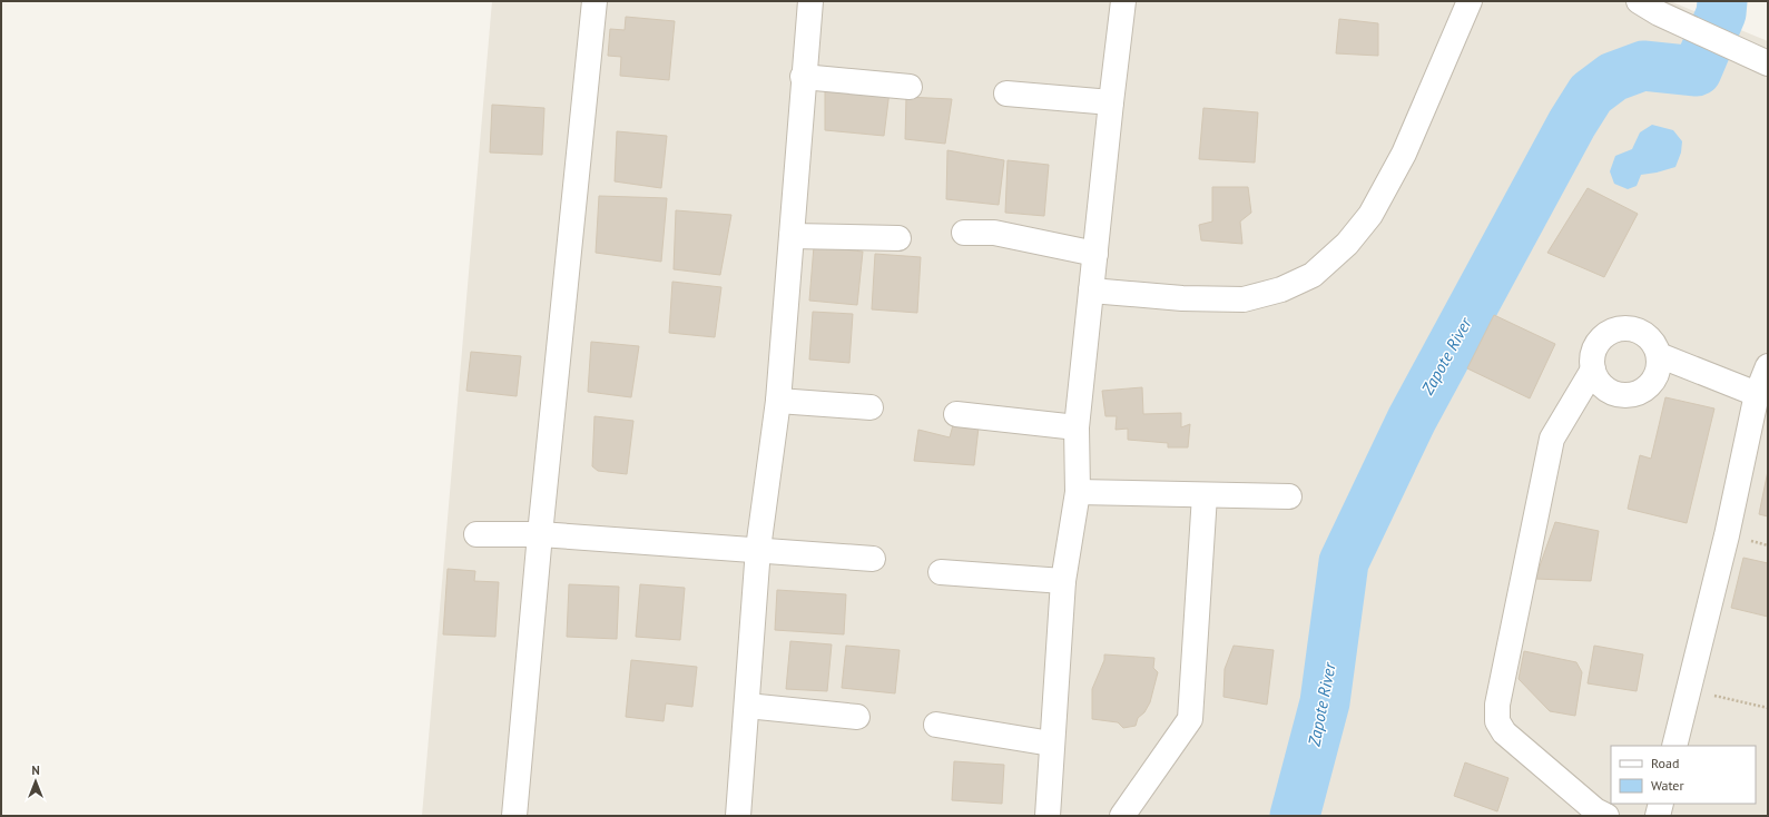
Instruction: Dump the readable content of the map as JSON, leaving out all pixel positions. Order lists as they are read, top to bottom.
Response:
{
  "water": ["Zapote River"],
  "legend": ["Road", "Water"],
  "north": "top"
}
